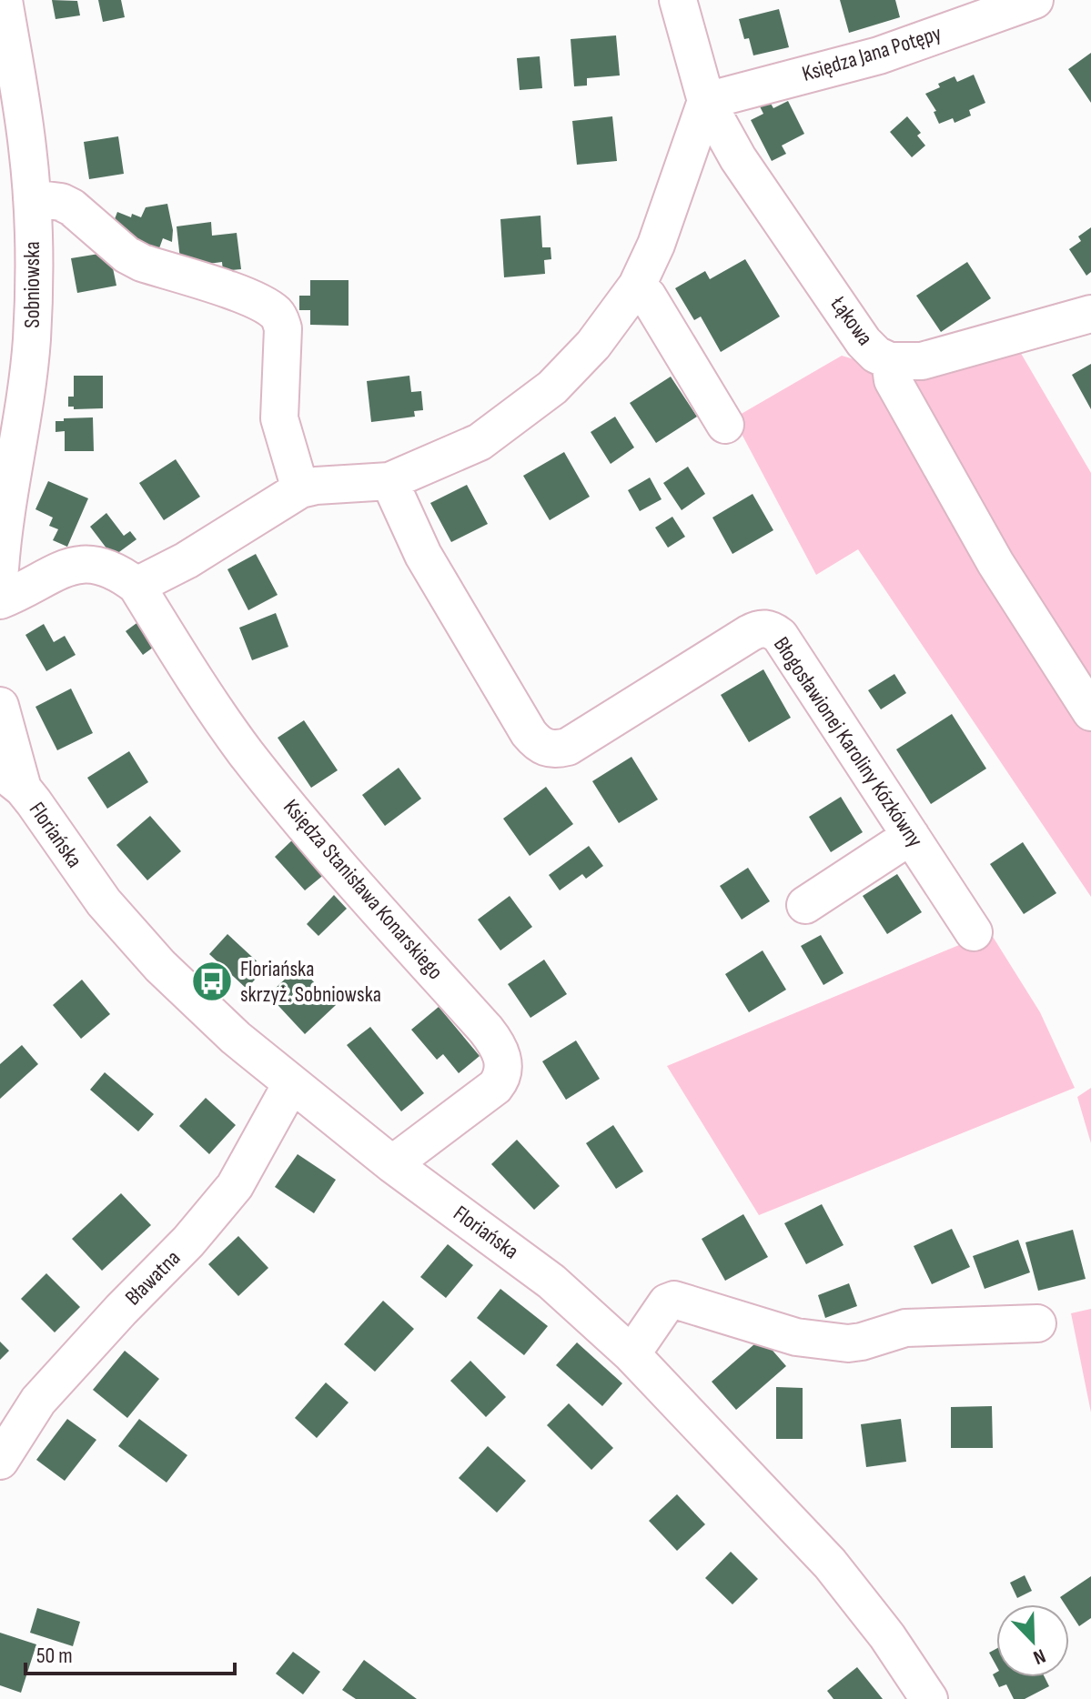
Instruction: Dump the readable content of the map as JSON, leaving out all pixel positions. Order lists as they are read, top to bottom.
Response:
{
  "streets": {
    "street": [
      "Księdza Jana Potępy",
      "Sobniowska",
      "Łąkowa",
      "Błogosławionej Karoliny Kózkówny",
      "Floriańska",
      "Księdza Stanisława Konarskiego",
      "Bławatna"
    ]
  },
  "crossings": [
    ["Księdza Jana Potępy", "Łąkowa"],
    ["Floriańska", "Księdza Stanisława Konarskiego"],
    ["Floriańska", "Bławatna"]
  ],
  "places": {
    "bus stop": ["Floriańska skrzyż. Sobniowska"]
  },
  "scale_bar": "50 m",
  "north": "bottom right"
}
